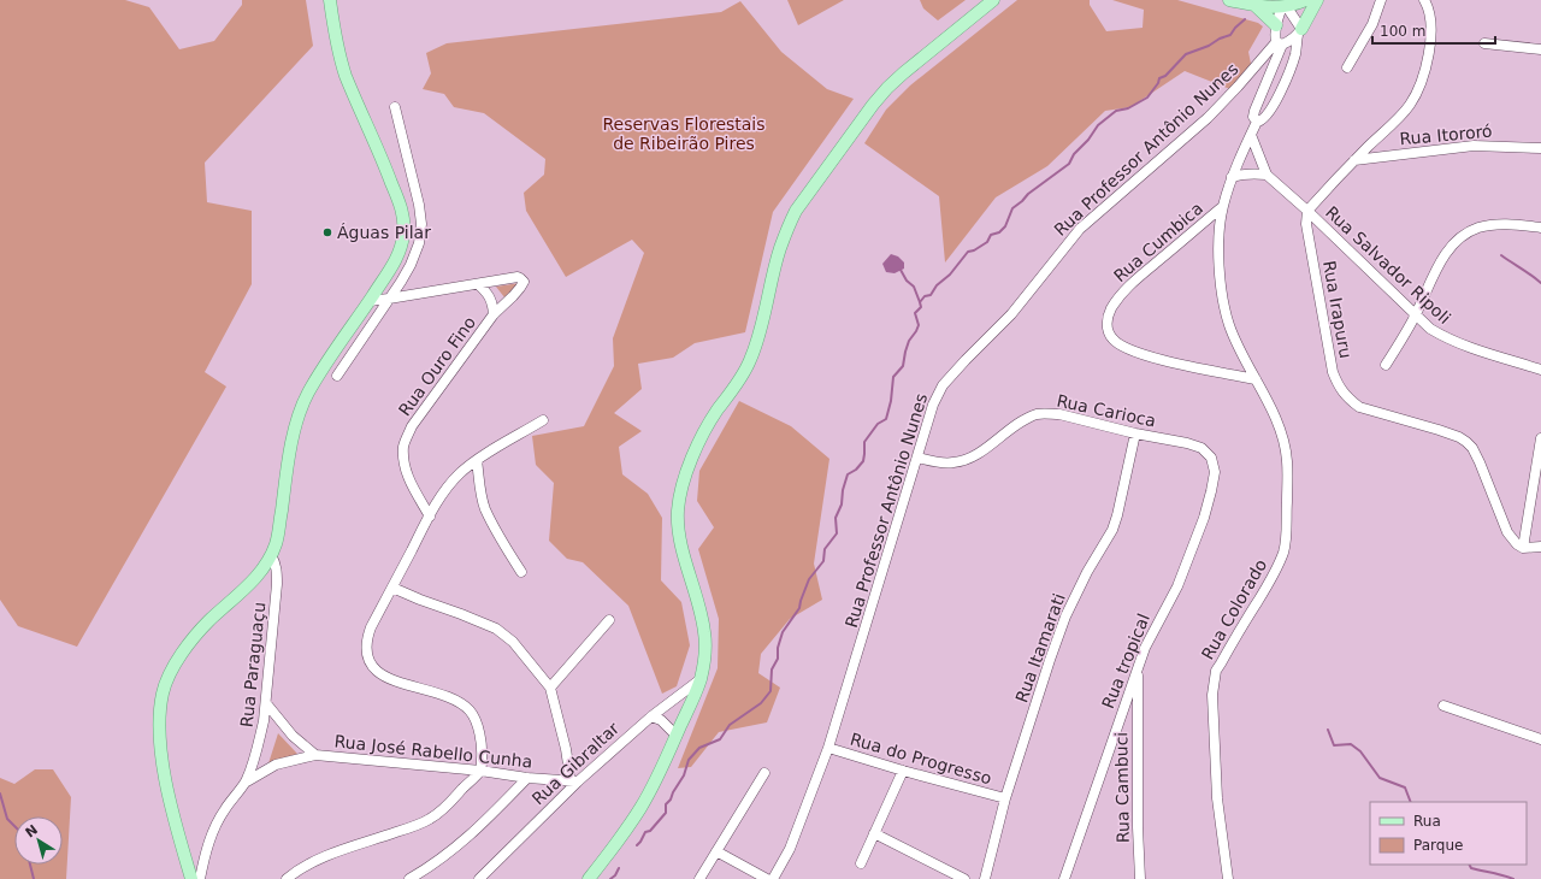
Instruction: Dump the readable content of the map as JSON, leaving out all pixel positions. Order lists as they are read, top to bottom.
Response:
{
  "streets": {
    "street": [
      "Rua Itororó",
      "Rua Professor Antônio Nunes",
      "Rua Cumbica",
      "Rua Salvador Ripoli",
      "Rua Irapuru",
      "Rua Ouro Fino",
      "Rua Carioca",
      "Rua Colorado",
      "Rua Itamarati",
      "Rua tropical",
      "Rua Paraguaçu",
      "Rua José Rabello Cunha",
      "Rua do Progresso",
      "Rua Gibraltar",
      "Rua Cambuci"
    ]
  },
  "crossings": [
    ["Rua Professor Antônio Nunes", "Rua Carioca"],
    ["Rua Professor Antônio Nunes", "Rua do Progresso"],
    ["Rua Cumbica", "Rua Colorado"],
    ["Rua Salvador Ripoli", "Rua Irapuru"],
    ["Rua Salvador Ripoli", "Rua Colorado"],
    ["Rua Carioca", "Rua Itamarati"],
    ["Rua Carioca", "Rua tropical"],
    ["Rua Itamarati", "Rua do Progresso"],
    ["Rua tropical", "Rua Cambuci"],
    ["Rua Paraguaçu", "Rua José Rabello Cunha"],
    ["Rua José Rabello Cunha", "Rua Gibraltar"]
  ],
  "parks": ["Reservas Florestais de Ribeirão Pires"],
  "places": ["Águas Pilar"],
  "legend": ["Rua", "Parque"],
  "scale_bar": "100 m",
  "north": "top left"
}
